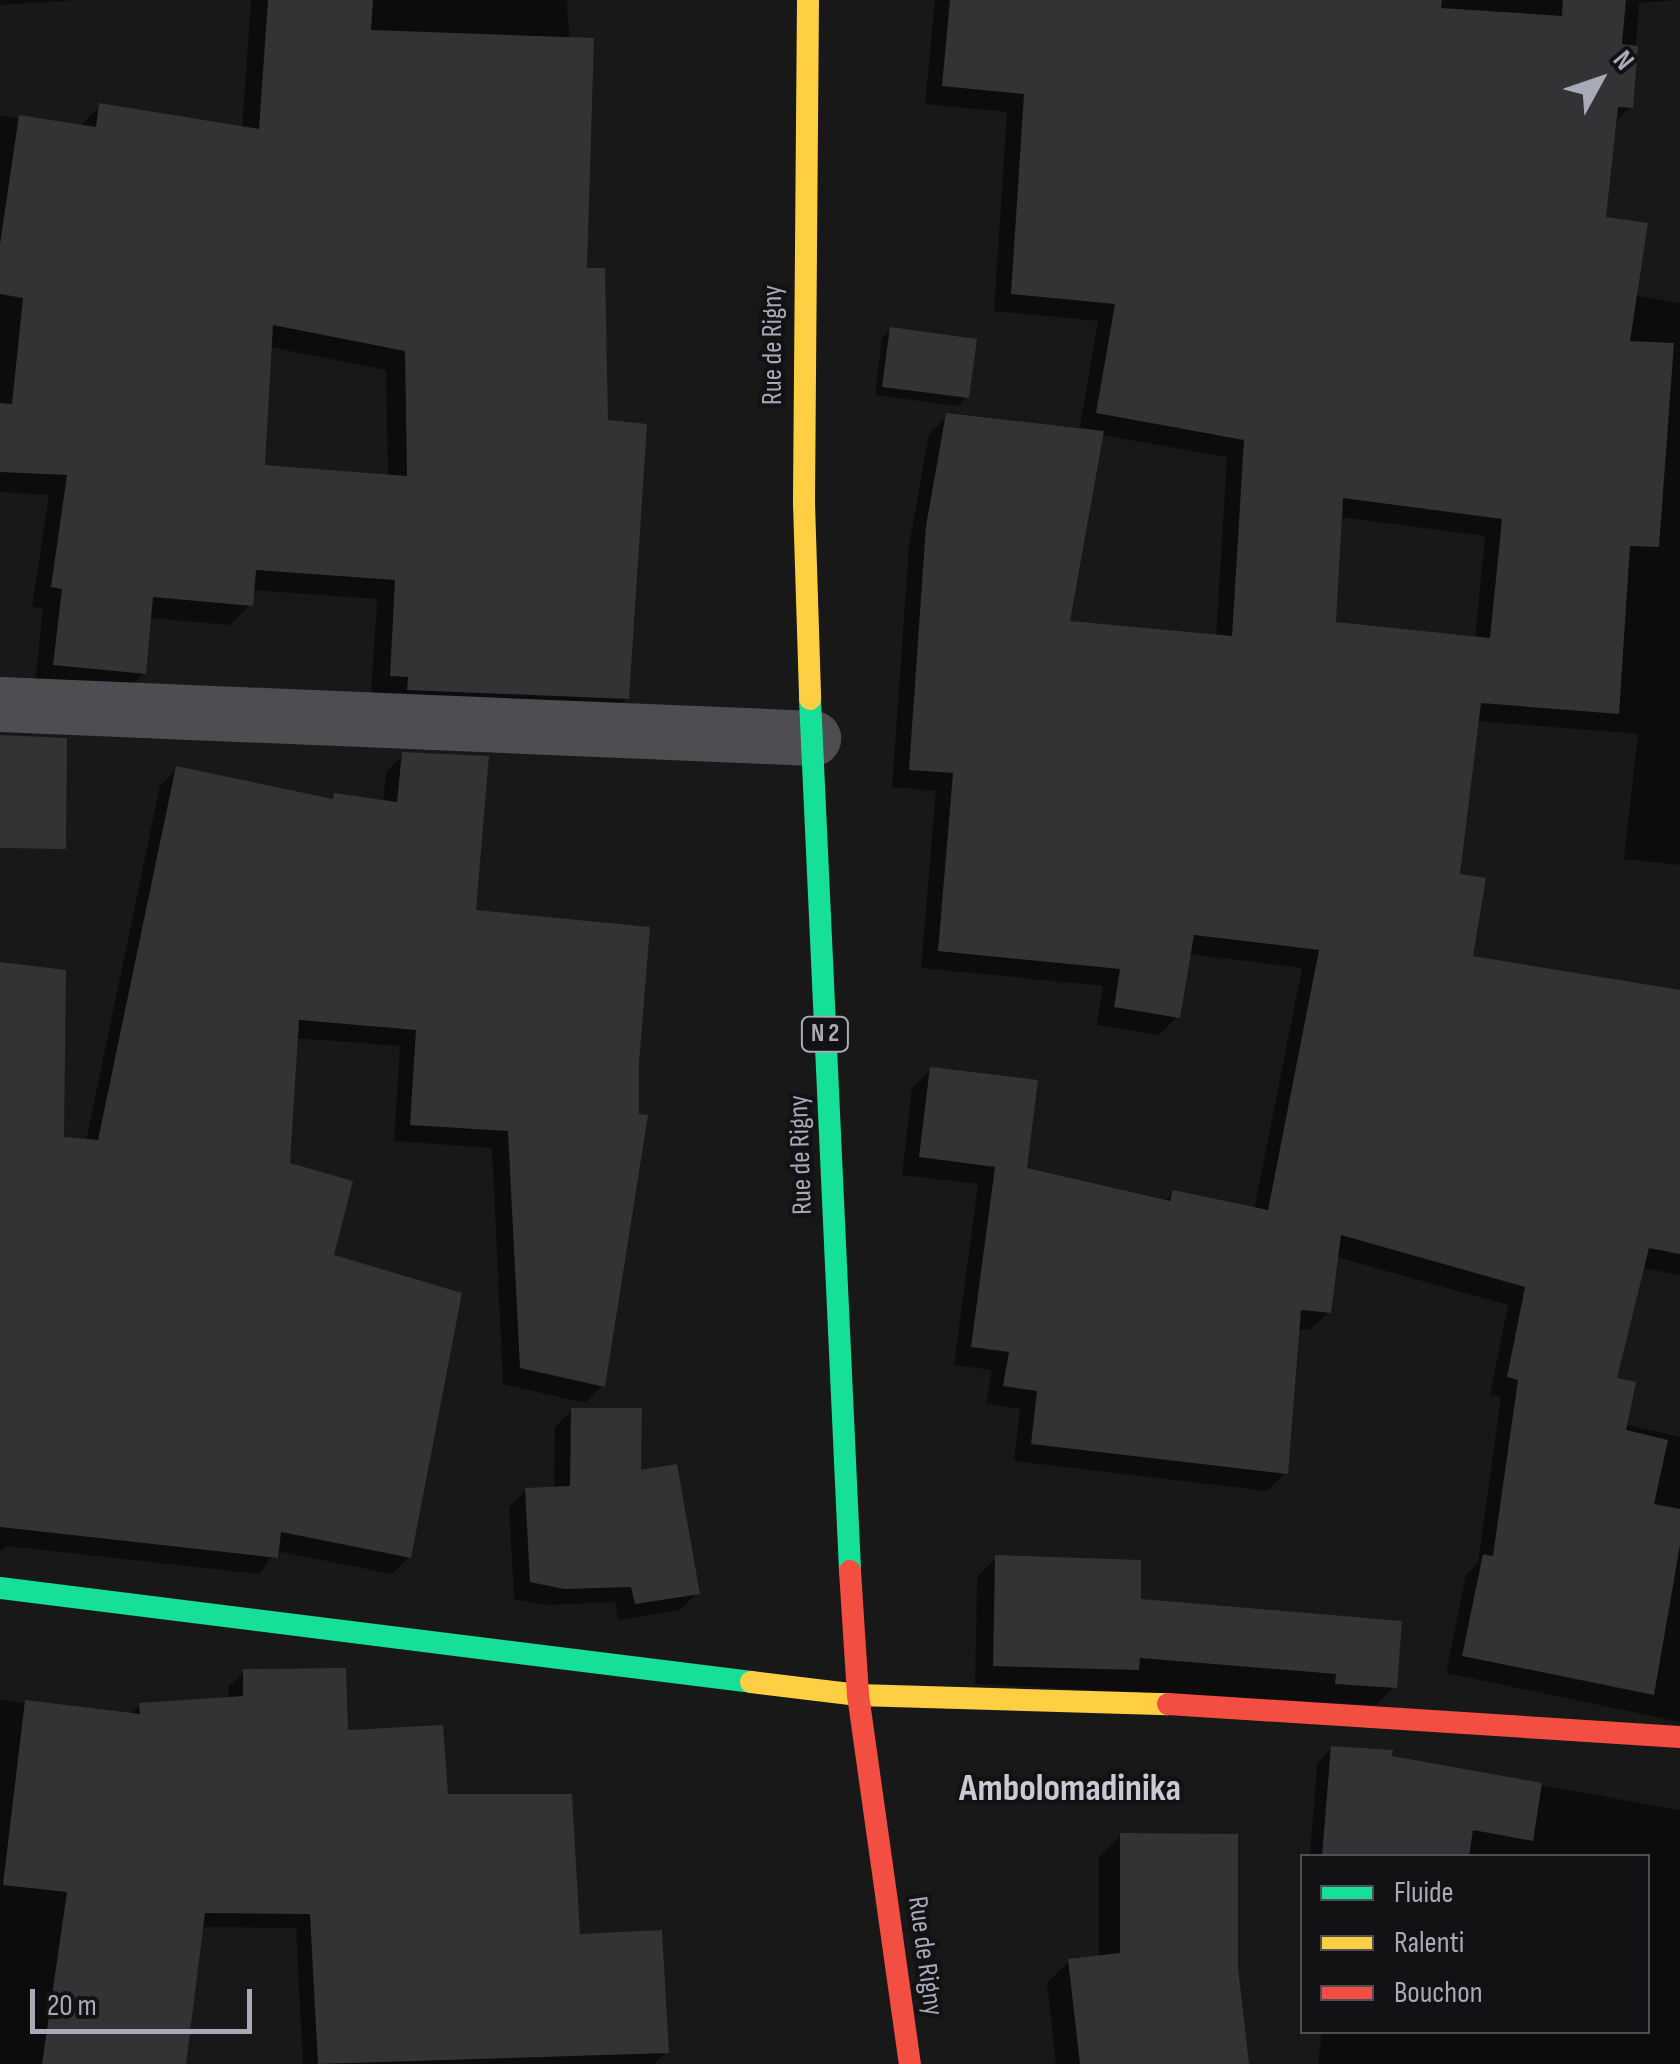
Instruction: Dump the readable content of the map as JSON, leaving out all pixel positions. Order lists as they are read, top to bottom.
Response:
{
  "streets": {
    "main road": ["Rue de Rigny", "N 2"]
  },
  "districts": ["Ambolomadinika"],
  "legend": ["Fluide", "Ralenti", "Bouchon"],
  "scale_bar": "20 m",
  "north": "top right"
}
